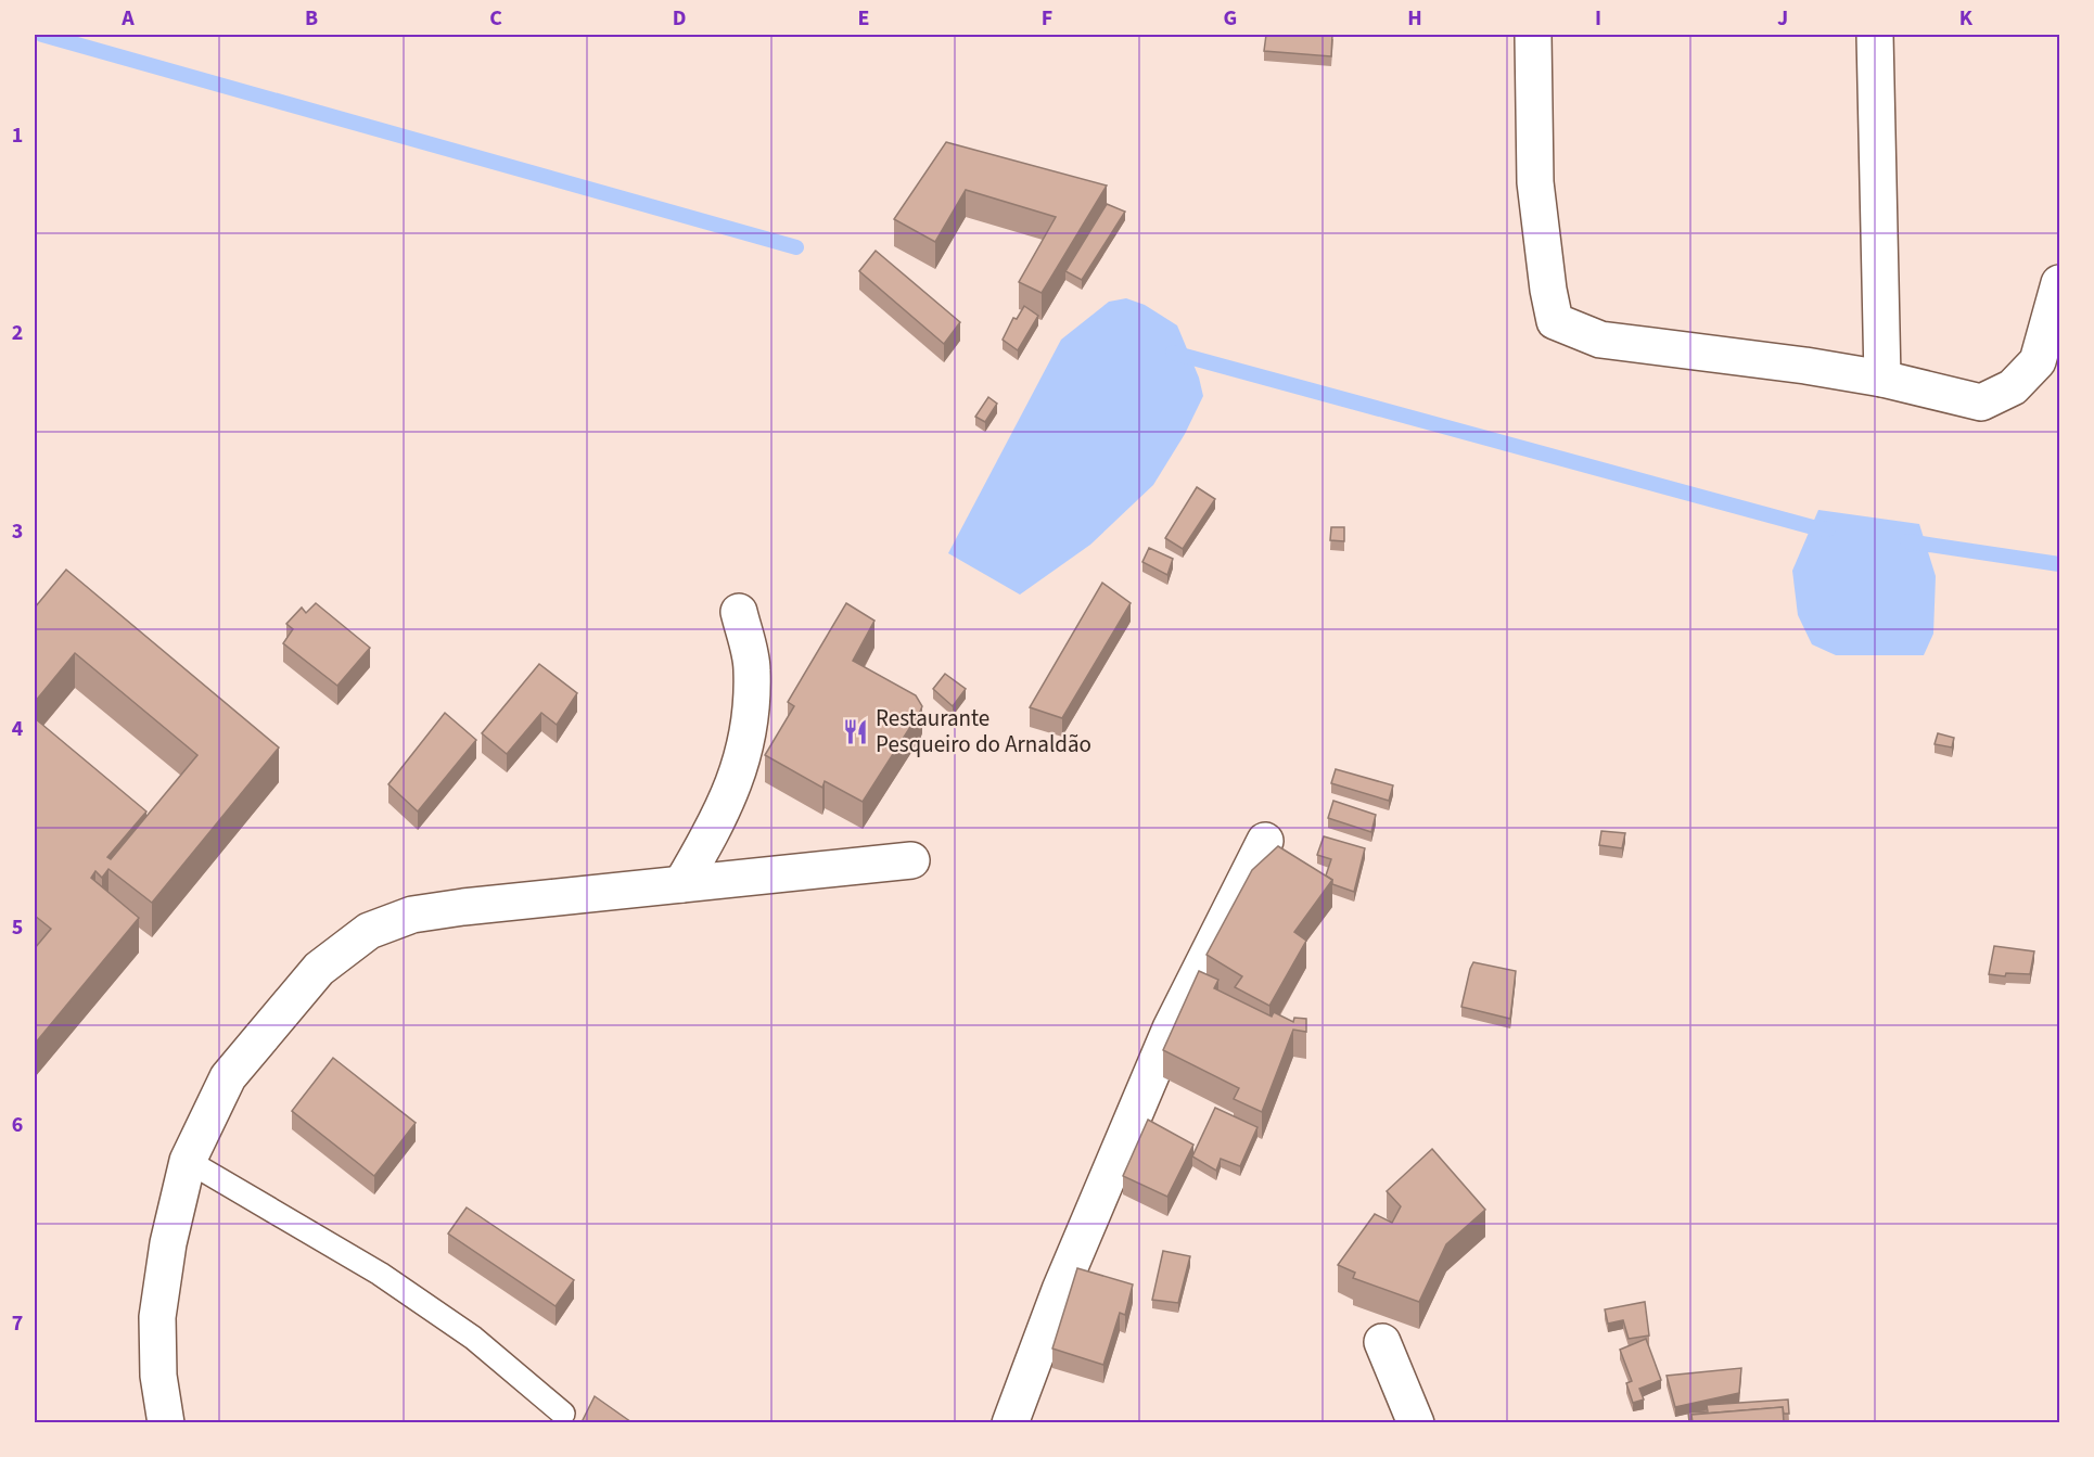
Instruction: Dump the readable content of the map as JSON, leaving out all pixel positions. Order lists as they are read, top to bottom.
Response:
{
  "places": {
    "restaurant": ["Restaurante Pesqueiro do Arnaldão"]
  },
  "grid": {
    "columns": [
      "A",
      "B",
      "C",
      "D",
      "E",
      "F",
      "G",
      "H",
      "I",
      "J",
      "K"
    ],
    "rows": [
      "1",
      "2",
      "3",
      "4",
      "5",
      "6",
      "7"
    ]
  }
}
